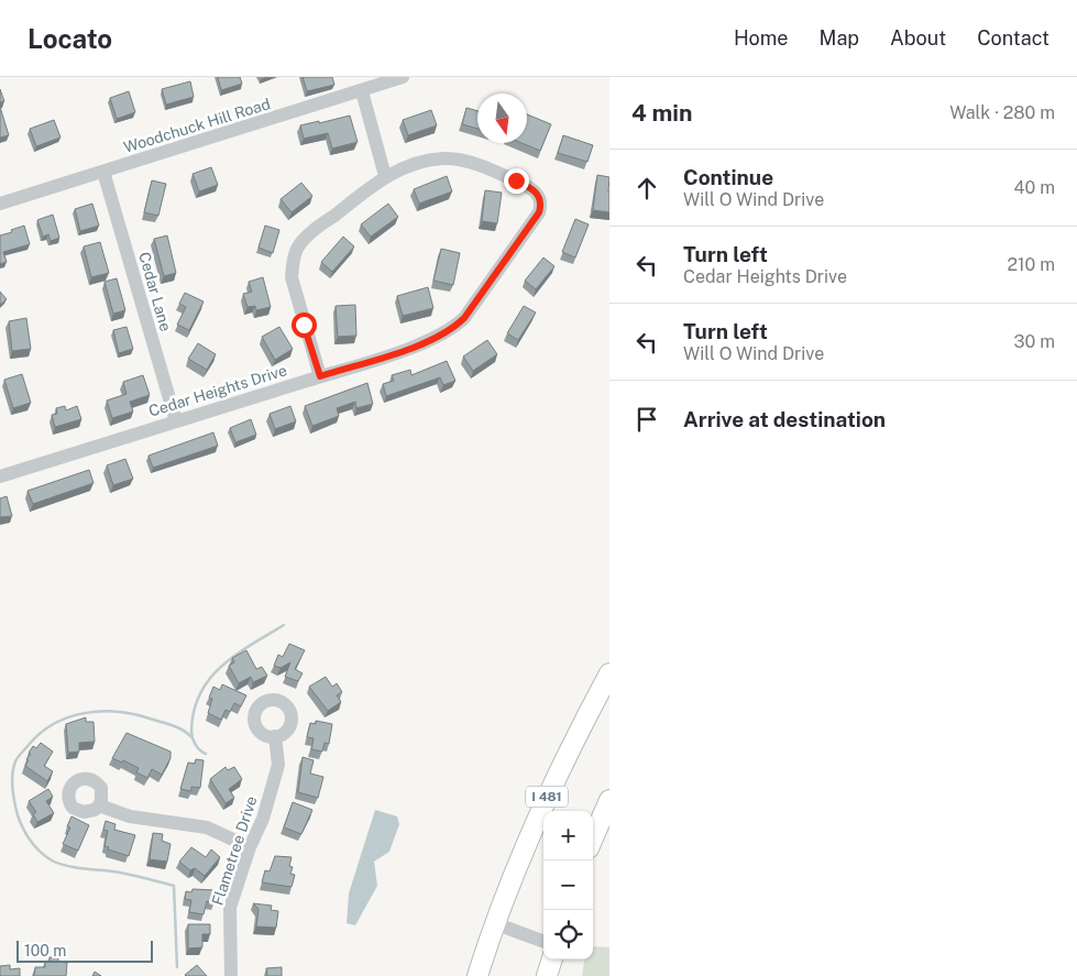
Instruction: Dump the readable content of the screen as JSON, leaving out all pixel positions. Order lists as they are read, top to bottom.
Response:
{
  "streets": {
    "highway": ["I 481"],
    "street": [
      "Woodchuck Hill Road",
      "Cedar Lane",
      "Cedar Heights Drive",
      "Flametree Drive"
    ]
  },
  "crossings": [
    ["Woodchuck Hill Road", "Cedar Lane"],
    ["Cedar Lane", "Cedar Heights Drive"]
  ],
  "scale_bar": "100 m",
  "north": "bottom",
  "page": {
    "header": "Locato",
    "nav": [
      "Home",
      "Map",
      "About",
      "Contact"
    ],
    "heading": ["4 min", "Walk · 280 m"],
    "list": [
      ["Continue", "Will O Wind Drive", "40 m"],
      ["Turn left", "Cedar Heights Drive", "210 m"],
      ["Turn left", "Will O Wind Drive", "30 m"],
      "Arrive at destination"
    ],
    "map_buttons": ["+", "−"],
    "scale": "100 m"
  }
}
